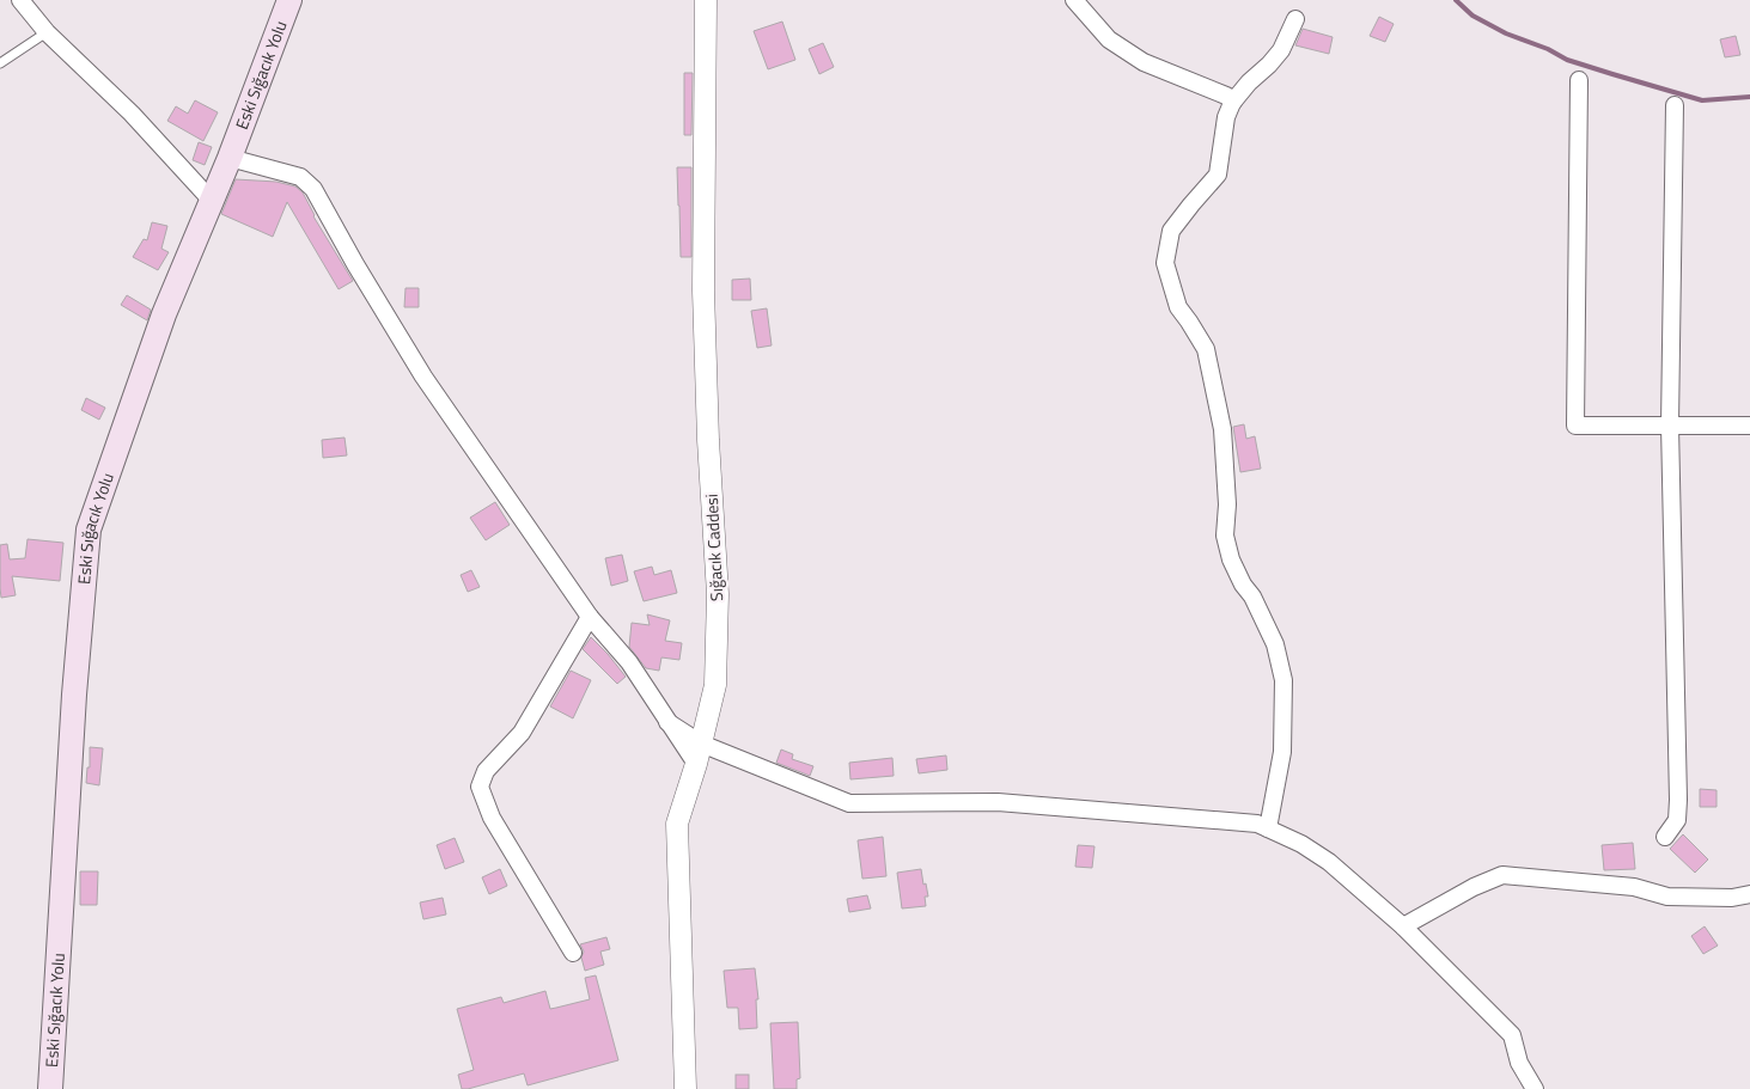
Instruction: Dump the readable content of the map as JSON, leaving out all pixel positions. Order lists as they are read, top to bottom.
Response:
{
  "streets": {
    "main road": ["Eski Sığacık Yolu"],
    "street": ["Sığacık Caddesi"]
  }
}
